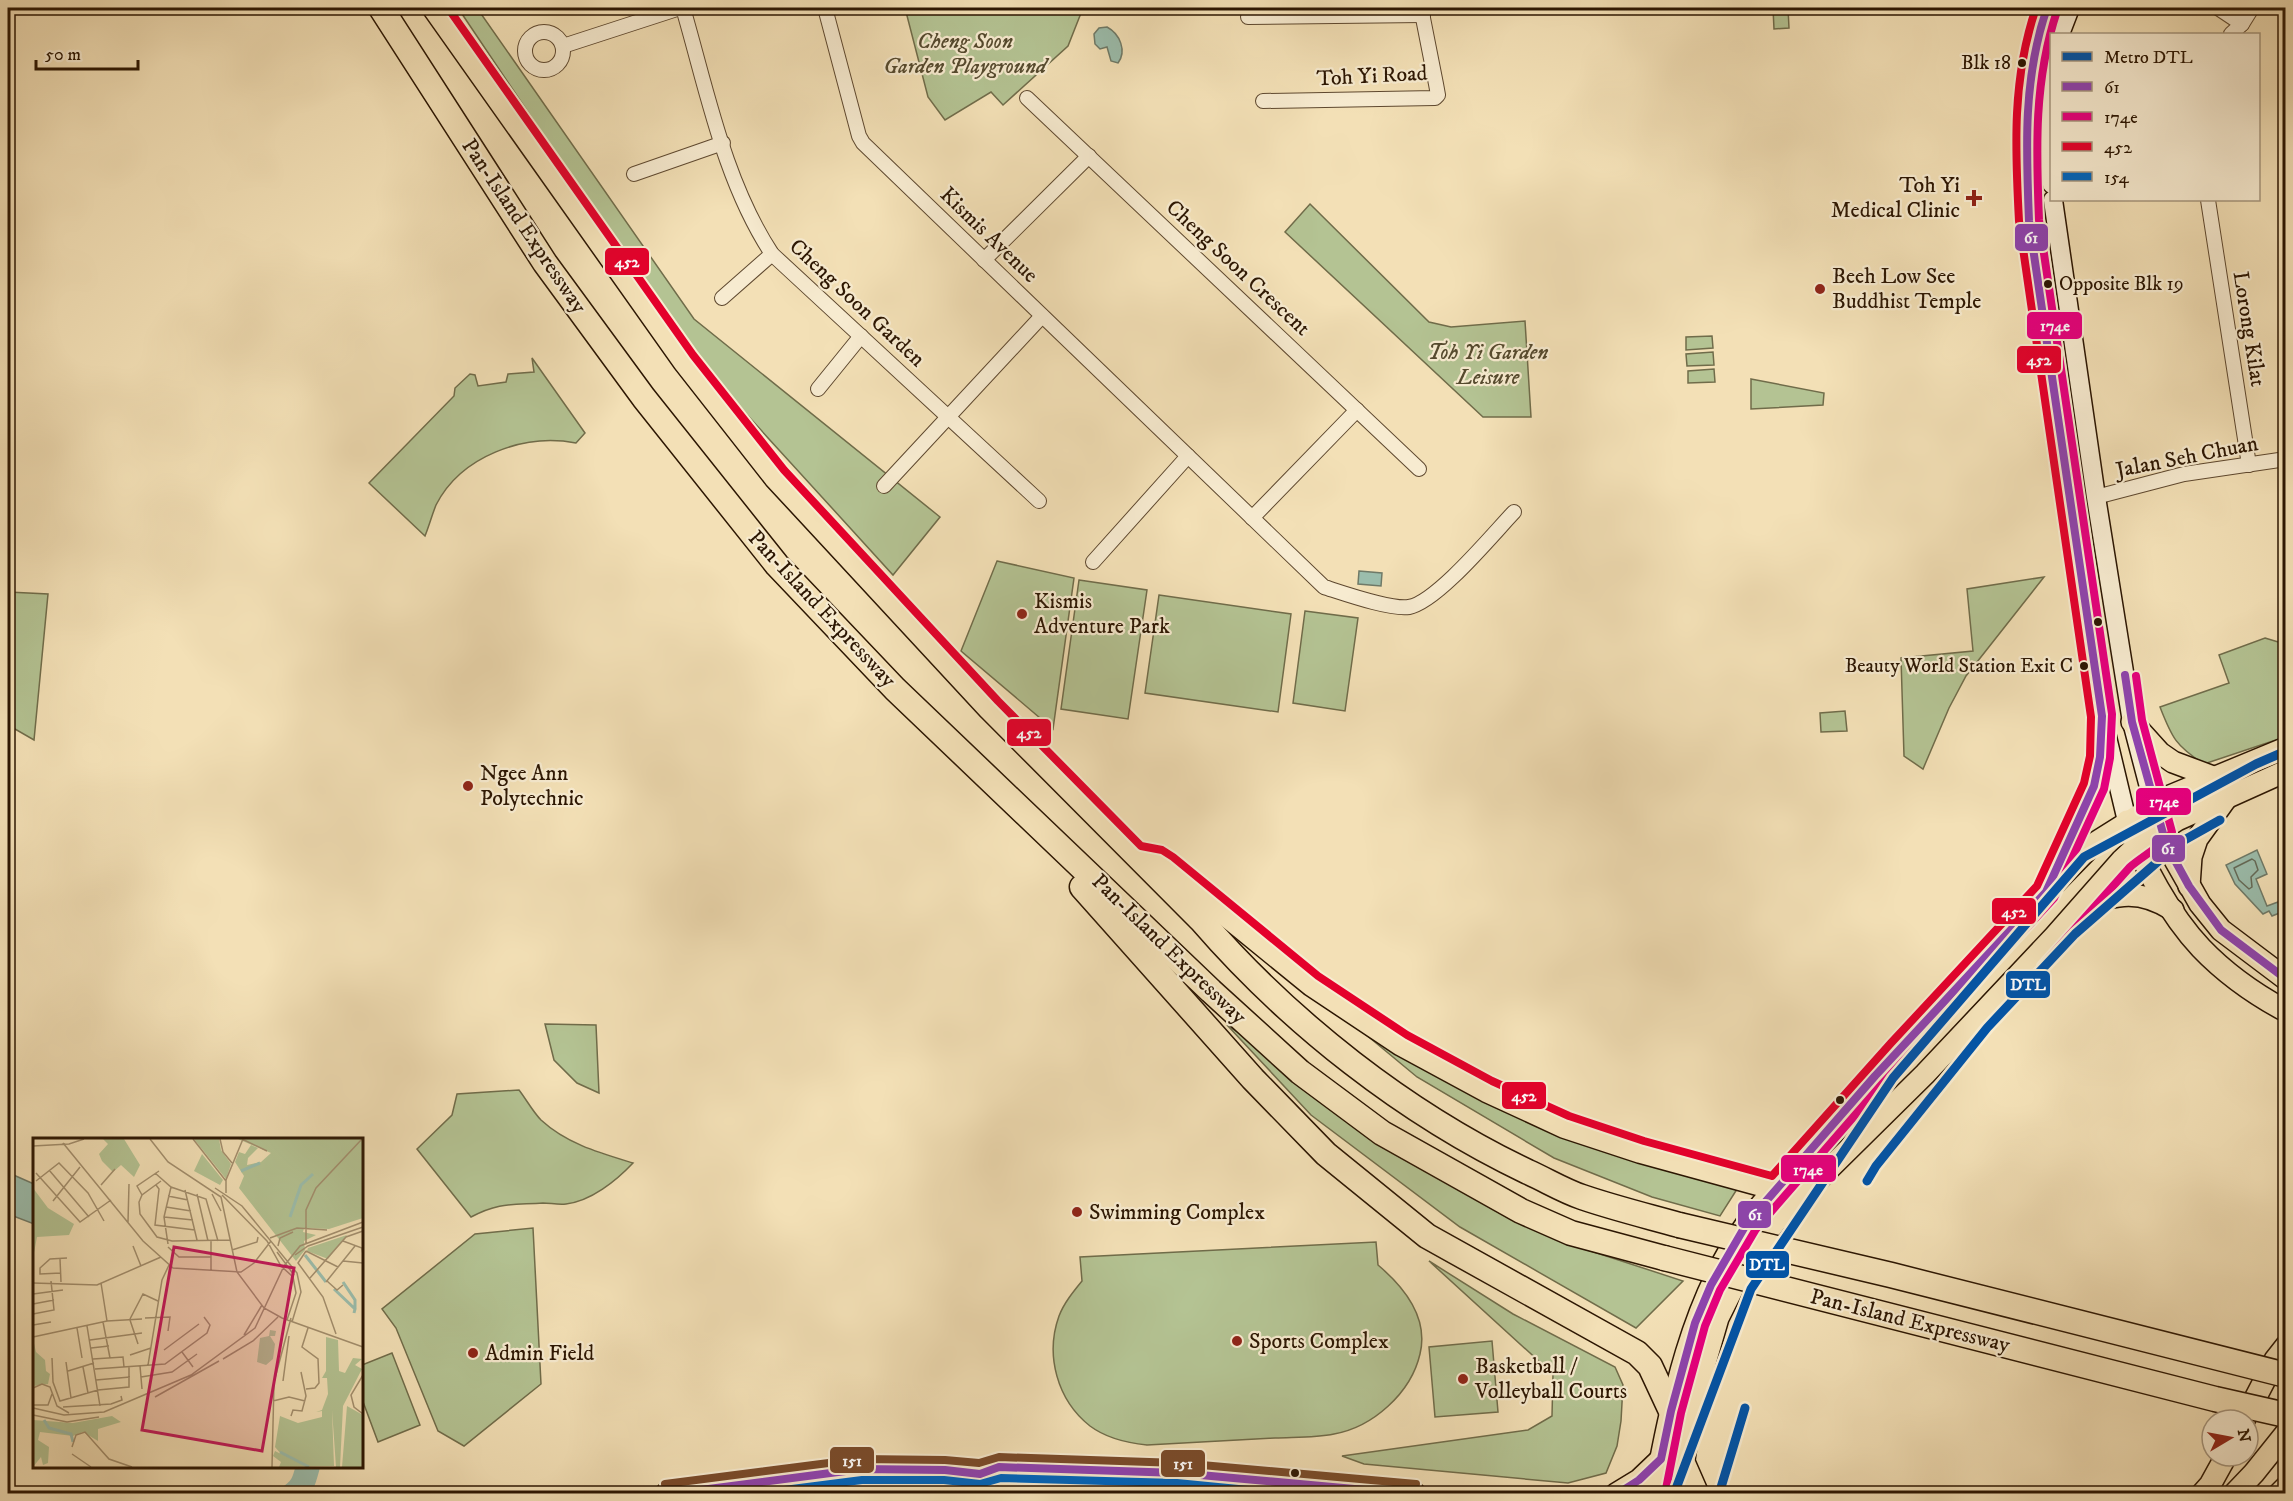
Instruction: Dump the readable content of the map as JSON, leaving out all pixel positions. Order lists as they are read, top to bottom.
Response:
{
  "streets": {
    "highway": ["Pan-Island Expressway"],
    "street": [
      "Toh Yi Road",
      "Kismis Avenue",
      "Cheng Soon Crescent",
      "Cheng Soon Garden",
      "Lorong Kilat",
      "Jalan Seh Chuan"
    ]
  },
  "crossings": [
    ["Lorong Kilat", "Jalan Seh Chuan"]
  ],
  "parks": ["Cheng Soon Garden Playground", "Toh Yi Garden Leisure"],
  "places": {
    "other": [
      "Blk 18",
      "Opposite Blk 19",
      "Beeh Low See Buddhist Temple",
      "Kismis Adventure Park",
      "Beauty World Station Exit C",
      "Ngee Ann Polytechnic",
      "Swimming Complex",
      "Sports Complex",
      "Admin Field",
      "Basketball / Volleyball Courts"
    ],
    "health": ["Toh Yi Medical Clinic"]
  },
  "lines": [
    "transit line 61",
    "transit line 452",
    "transit line 174e",
    "metro line DTL",
    "transit line 151",
    "transit line 154"
  ],
  "legend": [
    "Metro DTL",
    "61",
    "174e",
    "452",
    "154"
  ],
  "scale_bar": "50 m",
  "north": "right"
}
